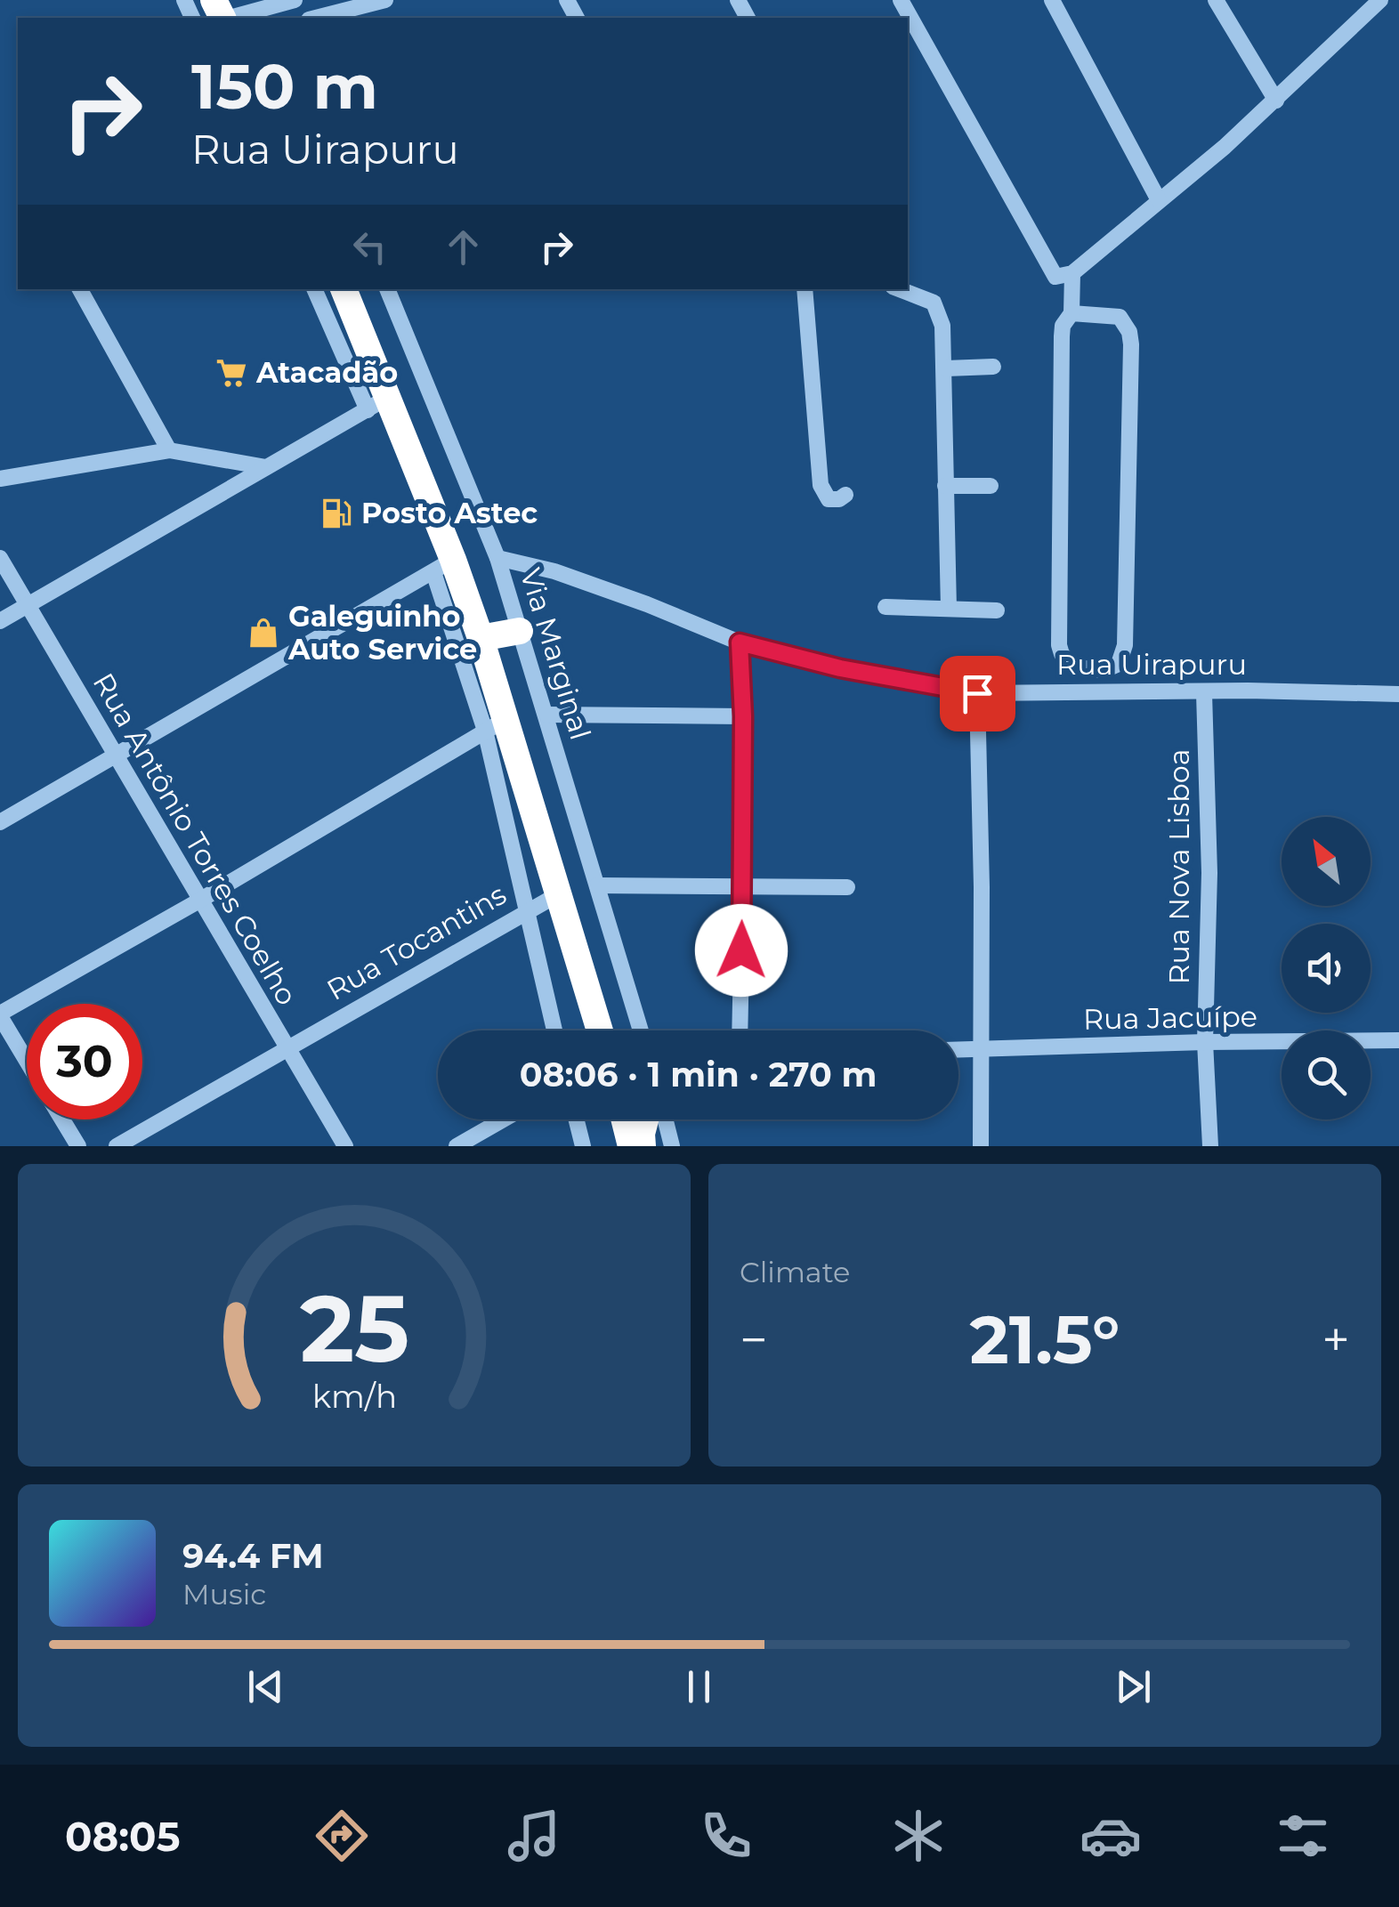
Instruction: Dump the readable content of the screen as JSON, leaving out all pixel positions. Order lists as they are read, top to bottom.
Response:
{
  "streets": {
    "street": [
      "Via Marginal",
      "Rua Uirapuru",
      "Rua Antônio Torres Coelho",
      "Rua Nova Lisboa",
      "Rua Tocantins",
      "Rua Jacuípe"
    ]
  },
  "crossings": [
    ["Via Marginal", "Rua Uirapuru"],
    ["Rua Uirapuru", "Rua Nova Lisboa"],
    ["Rua Antônio Torres Coelho", "Rua Tocantins"],
    ["Rua Nova Lisboa", "Rua Jacuípe"]
  ],
  "places": {
    "supermarket": ["Atacadão"],
    "fuel station": ["Posto Astec"],
    "shop": ["Galeguinho Auto Service"]
  },
  "north": "top left",
  "page": {
    "turn": ["150 m", "Rua Uirapuru"],
    "limit": "30",
    "trip": "08:06 · 1 min · 270 m",
    "tile": "Climate",
    "heat": ["−", "21.5°", "+"],
    "song": ["94.4 FM", "Music"],
    "tabs": "08:05",
    "gauge": ["25", "km/h"]
  }
}
